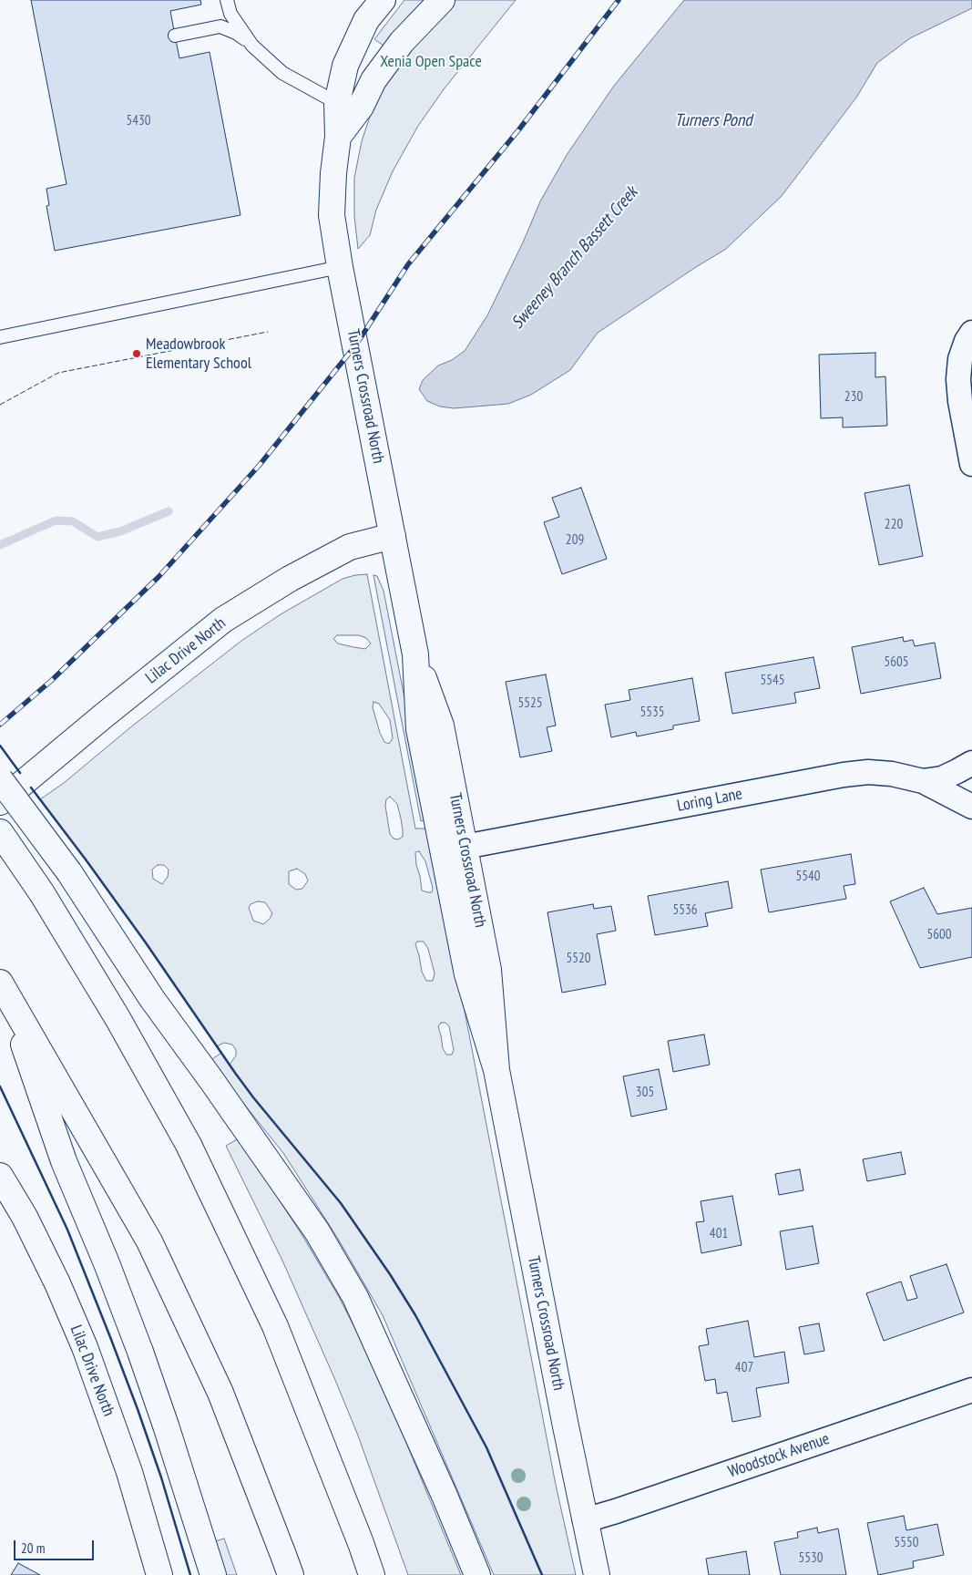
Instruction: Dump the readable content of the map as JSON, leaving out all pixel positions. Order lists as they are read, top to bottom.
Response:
{
  "streets": {
    "main road": ["Turners Crossroad North", "Lilac Drive North"],
    "street": ["Loring Lane", "Woodstock Avenue"]
  },
  "crossings": [
    ["Turners Crossroad North", "Lilac Drive North"],
    ["Turners Crossroad North", "Loring Lane"],
    ["Turners Crossroad North", "Woodstock Avenue"]
  ],
  "water": ["Turners Pond", "Sweeney Branch Bassett Creek"],
  "parks": ["Xenia Open Space"],
  "places": ["Meadowbrook Elementary School"],
  "house_numbers": [
    "5430",
    "230",
    "220",
    "209",
    "5605",
    "5545",
    "5525",
    "5535",
    "5540",
    "5536",
    "5600",
    "5520",
    "305",
    "401",
    "407",
    "5550",
    "5530"
  ],
  "scale_bar": "20 m"
}
